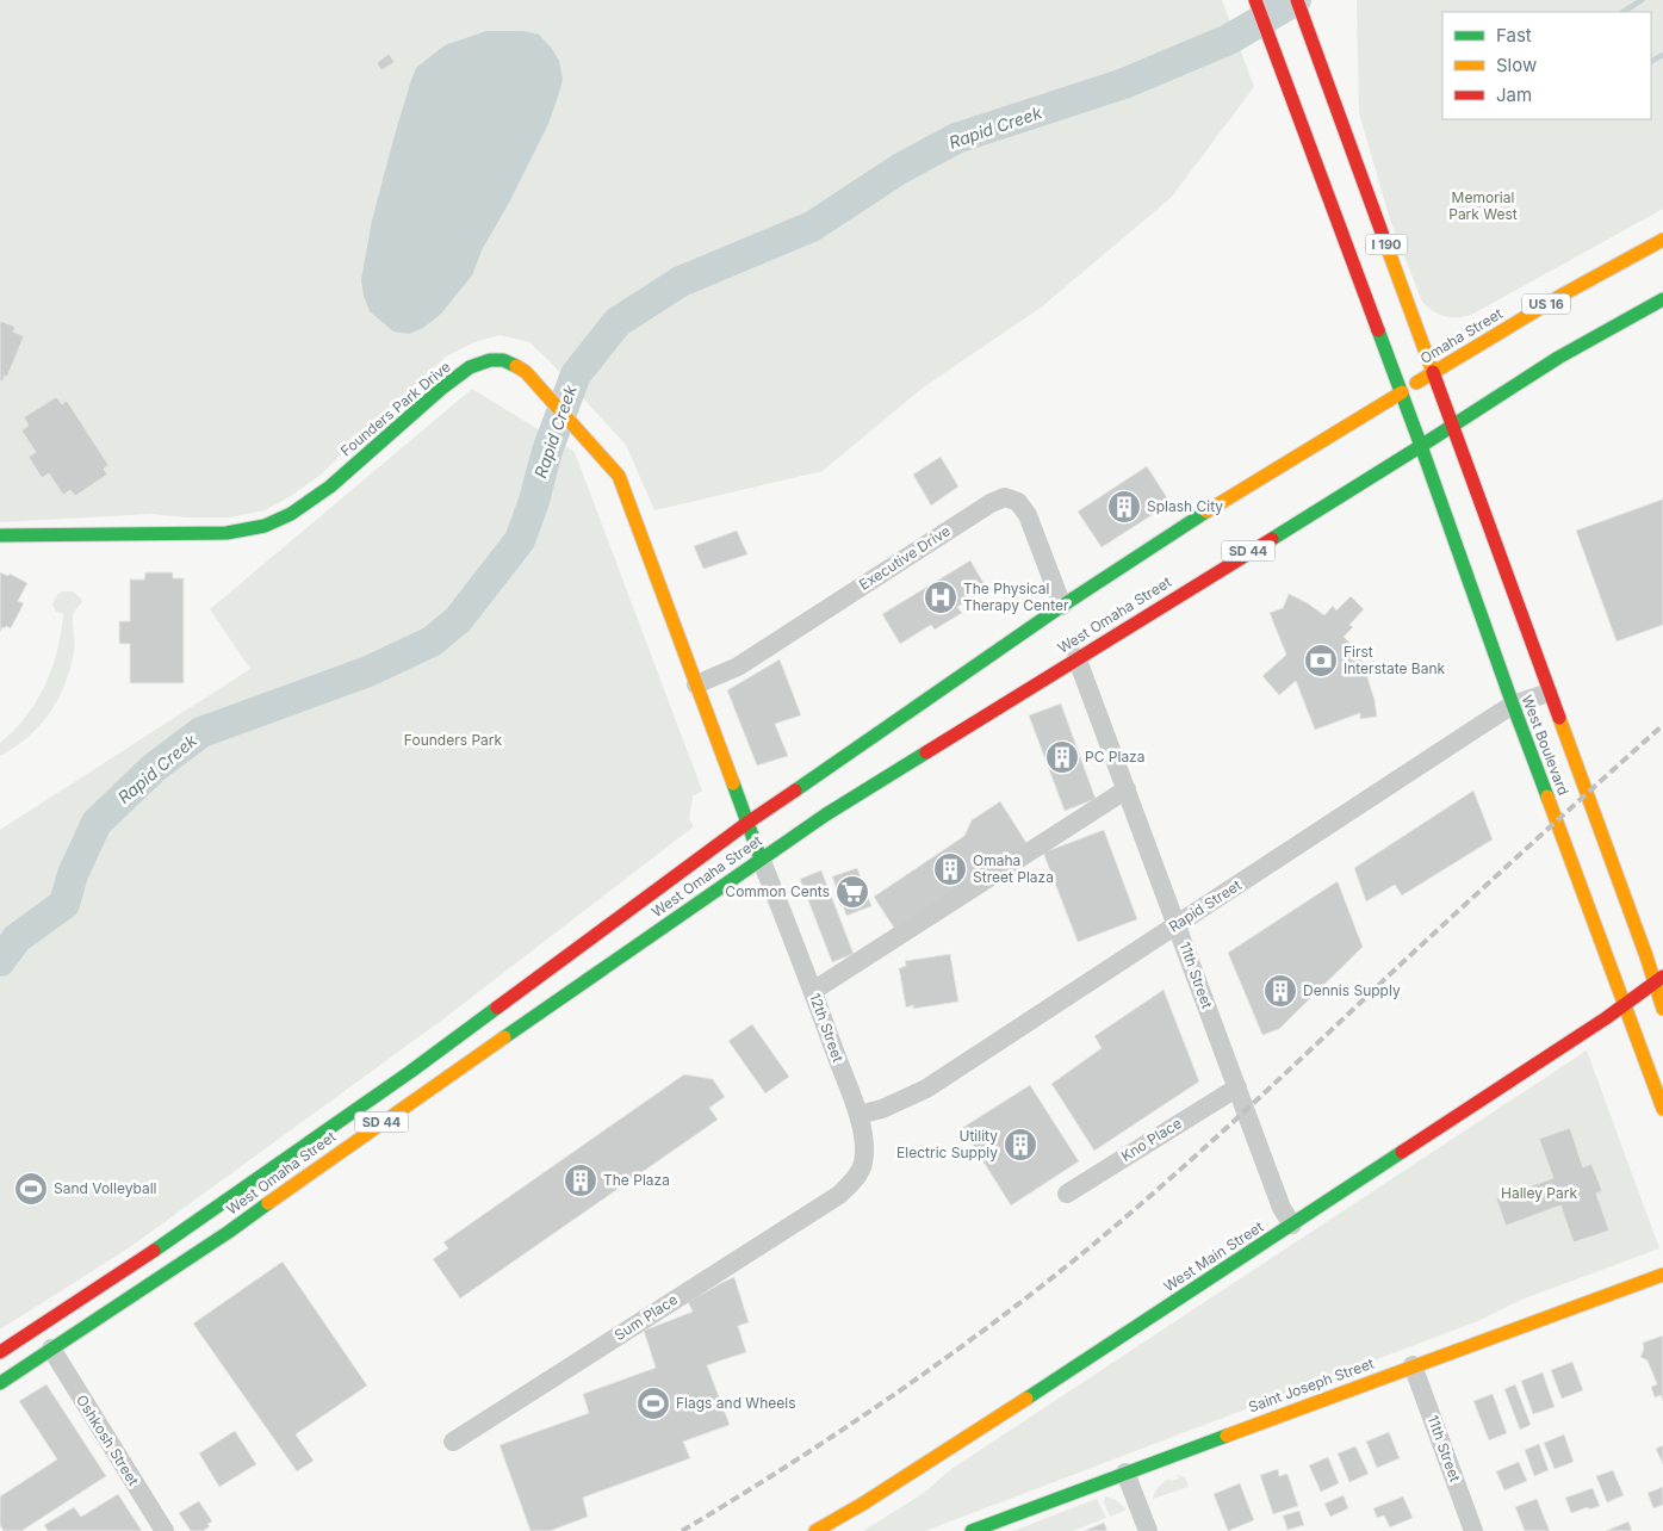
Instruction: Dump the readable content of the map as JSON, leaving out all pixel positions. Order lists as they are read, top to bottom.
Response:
{
  "streets": {
    "main road": [
      "I 190",
      "US 16",
      "Omaha Street",
      "Founders Park Drive",
      "SD 44",
      "West Omaha Street",
      "West Boulevard",
      "West Main Street",
      "Saint Joseph Street"
    ],
    "street": [
      "Executive Drive",
      "Rapid Street",
      "11th Street",
      "12th Street",
      "Kno Place",
      "Sum Place",
      "Oshkosh Street"
    ]
  },
  "crossings": [
    ["I 190", "Omaha Street"],
    ["I 190", "West Omaha Street"],
    ["I 190", "West Boulevard"],
    ["Omaha Street", "West Omaha Street"],
    ["Omaha Street", "West Boulevard"],
    ["Founders Park Drive", "Executive Drive"],
    ["Founders Park Drive", "West Omaha Street"],
    ["Founders Park Drive", "12th Street"],
    ["Executive Drive", "West Omaha Street"],
    ["West Omaha Street", "West Boulevard"],
    ["West Omaha Street", "11th Street"],
    ["West Omaha Street", "12th Street"],
    ["West Omaha Street", "Oshkosh Street"],
    ["West Boulevard", "Rapid Street"],
    ["West Boulevard", "West Main Street"],
    ["Rapid Street", "11th Street"],
    ["Rapid Street", "12th Street"],
    ["11th Street", "Kno Place"],
    ["11th Street", "West Main Street"],
    ["11th Street", "Saint Joseph Street"],
    ["12th Street", "Sum Place"]
  ],
  "water": ["Rapid Creek"],
  "parks": ["Memorial Park West", "Founders Park", "Halley Park"],
  "places": {
    "building": [
      "Splash City",
      "PC Plaza",
      "Omaha Street Plaza",
      "Dennis Supply",
      "Utility Electric Supply",
      "The Plaza"
    ],
    "hospital": ["The Physical Therapy Center"],
    "bank": ["First Interstate Bank"],
    "supermarket": ["Common Cents"],
    "sports": ["Sand Volleyball", "Flags and Wheels"]
  },
  "legend": ["Fast", "Slow", "Jam"]
}
